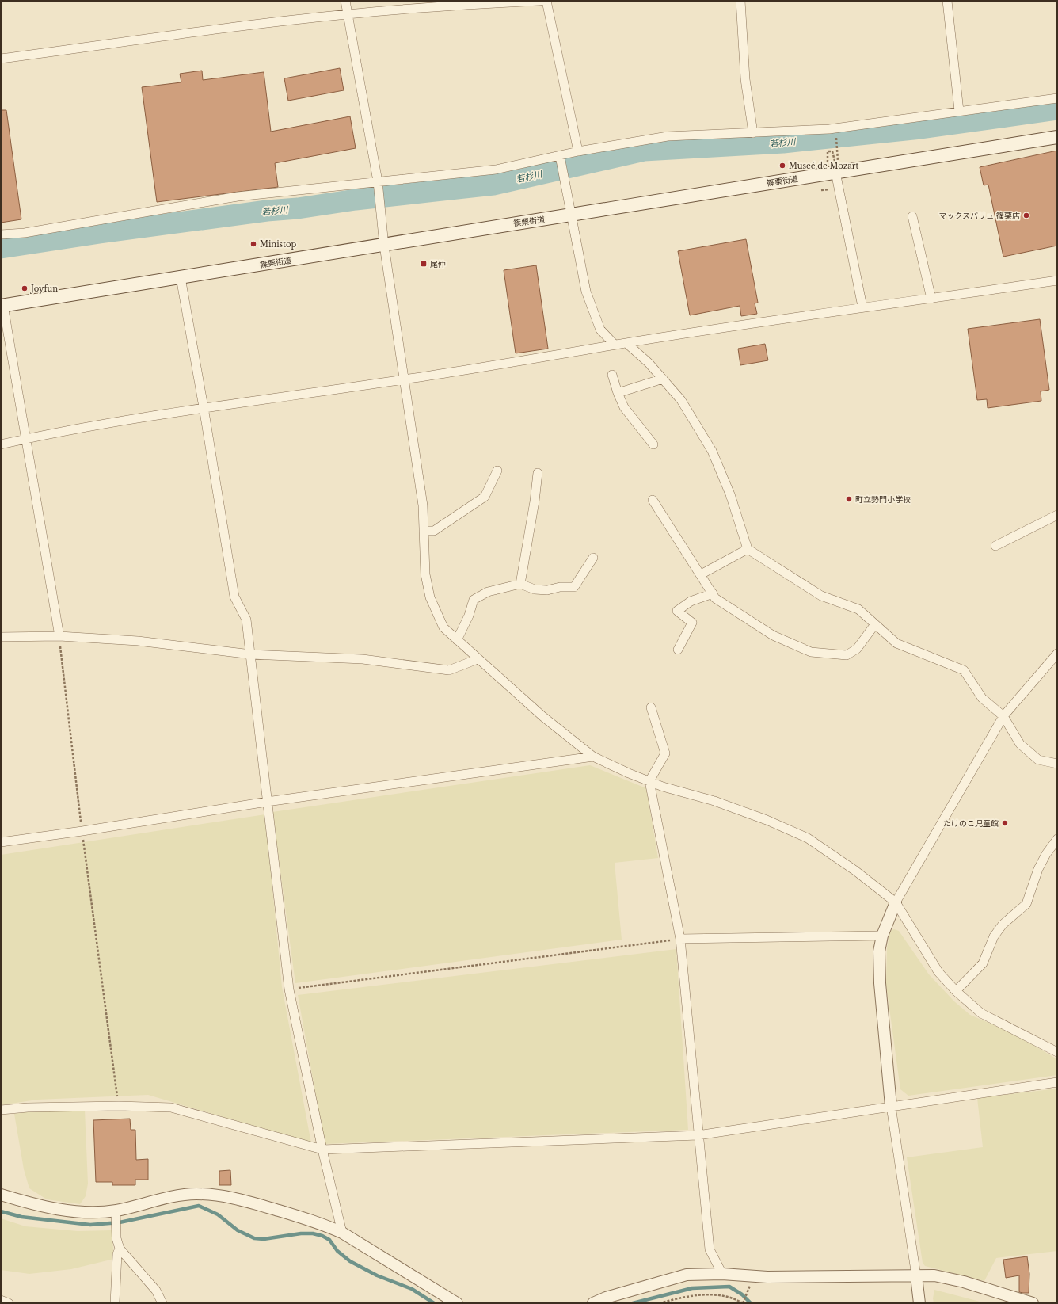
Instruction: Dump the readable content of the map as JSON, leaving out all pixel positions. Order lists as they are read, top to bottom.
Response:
{
  "streets": {
    "main road": ["篠栗街道"]
  },
  "water": ["若杉川"],
  "places": {
    "other": [
      "Museé de Mozart",
      "マックスバリュ 篠栗店",
      "Ministop",
      "Joyfun",
      "町立勢門小学校",
      "たけのこ児童館"
    ],
    "transit": ["尾仲"]
  }
}
